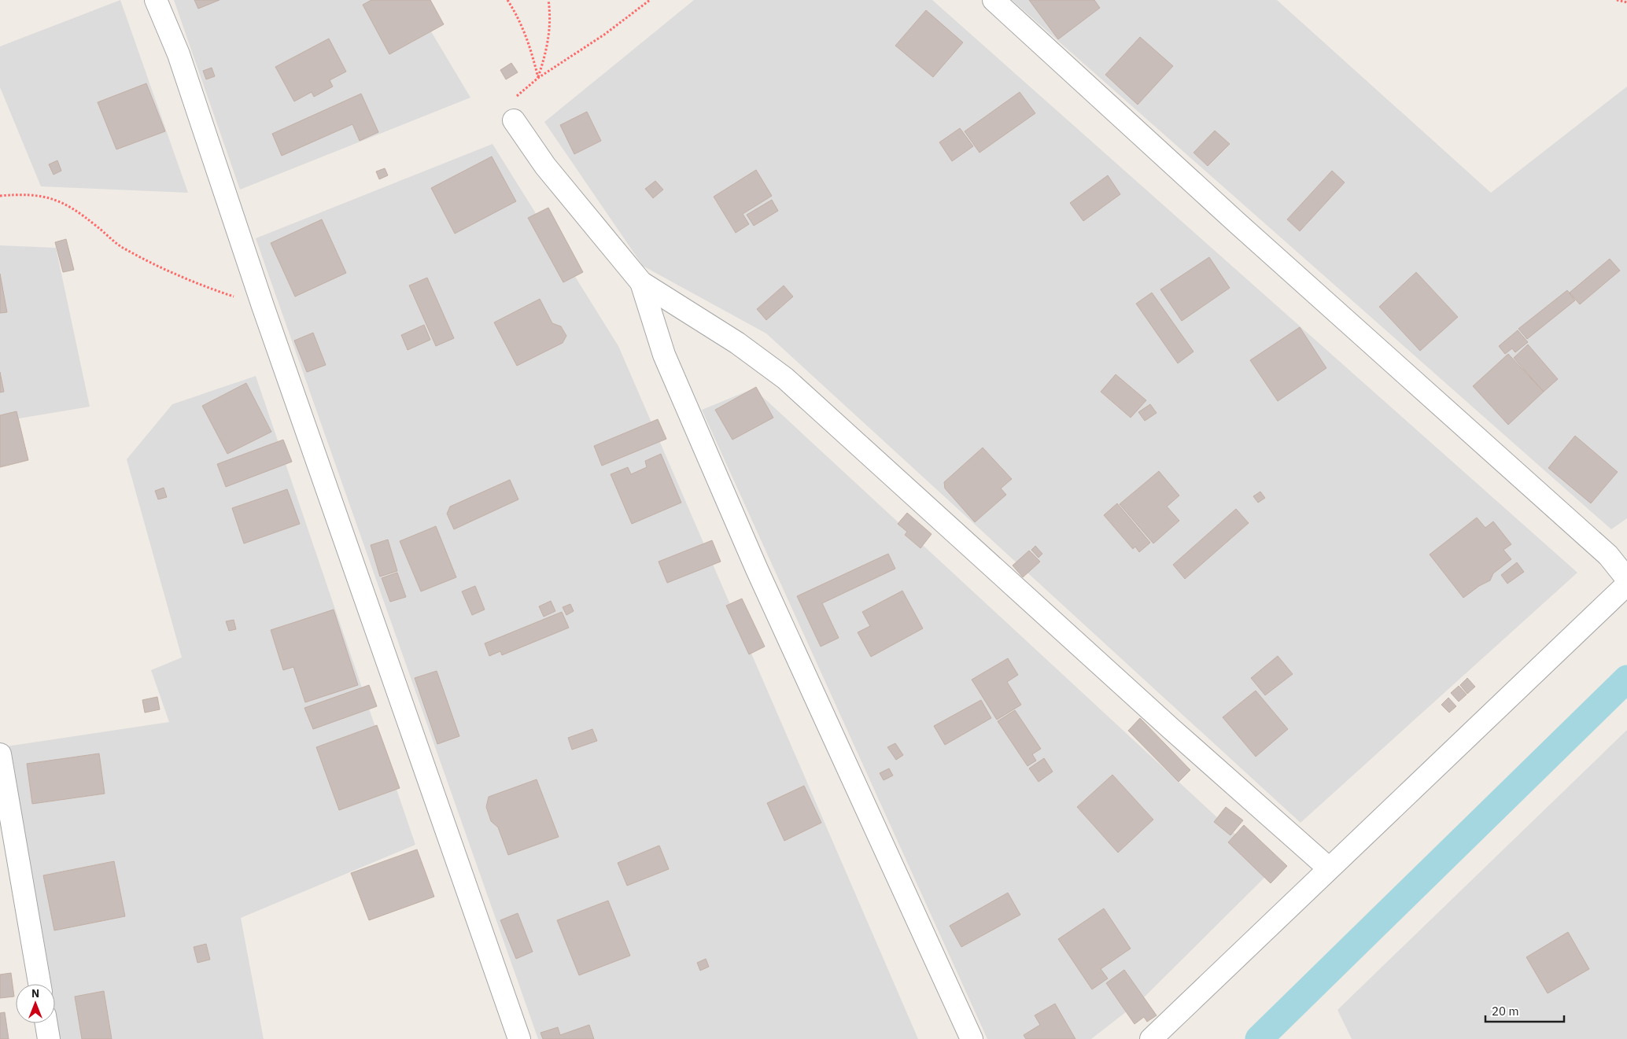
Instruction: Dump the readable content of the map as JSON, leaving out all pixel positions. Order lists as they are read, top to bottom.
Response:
{
  "scale_bar": "20 m",
  "north": "top"
}
